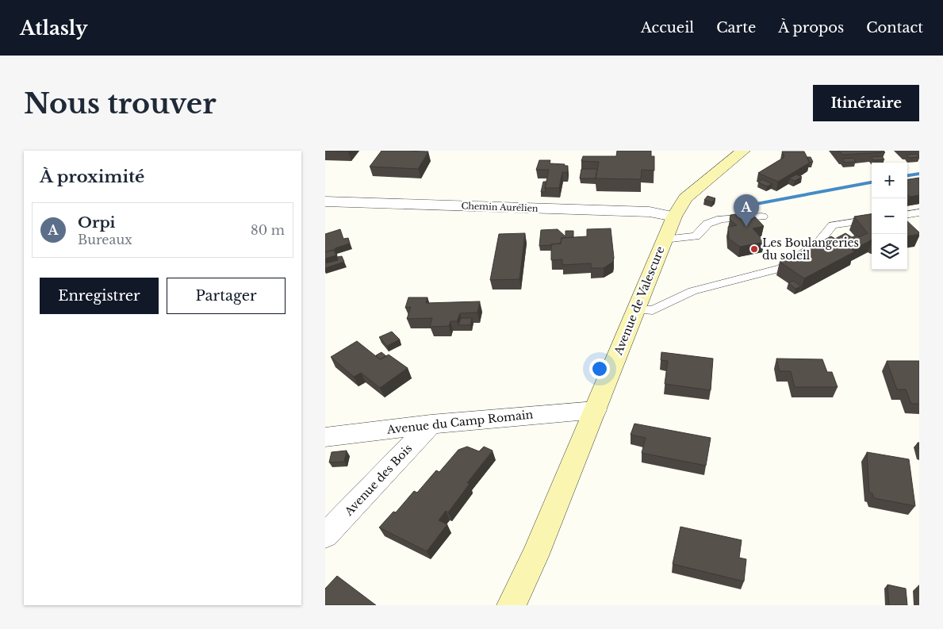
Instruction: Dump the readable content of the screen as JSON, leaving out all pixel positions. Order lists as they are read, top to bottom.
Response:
{
  "streets": {
    "main road": ["Avenue de Valescure"],
    "street": ["Chemin Aurélien", "Avenue du Camp Romain", "Avenue des Bois"]
  },
  "crossings": [
    ["Chemin Aurélien", "Avenue de Valescure"],
    ["Avenue de Valescure", "Avenue du Camp Romain"],
    ["Avenue du Camp Romain", "Avenue des Bois"]
  ],
  "places": ["Les Boulangeries du soleil"],
  "page": {
    "header": "Atlasly",
    "nav": [
      "Accueil",
      "Carte",
      "À propos",
      "Contact"
    ],
    "buttons": [
      "Itinéraire",
      ["Enregistrer", "Partager"]
    ],
    "title": "Nous trouver",
    "heading": "À proximité",
    "map_buttons": ["+", "−"],
    "pins": "A",
    "list": [
      {
        "mark": "A",
        "name": "Orpi",
        "note": "Bureaux",
        "value": "80 m"
      }
    ]
  }
}
